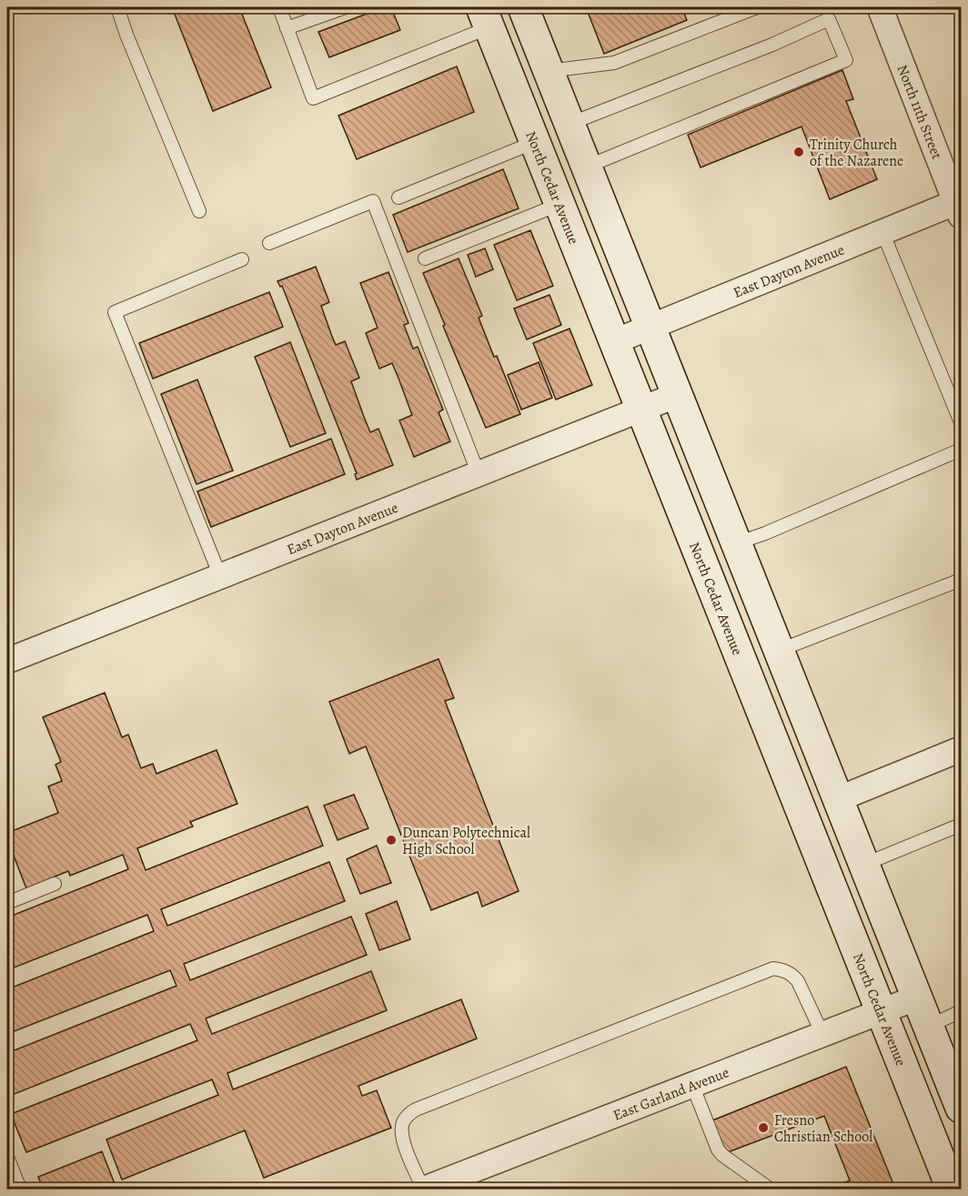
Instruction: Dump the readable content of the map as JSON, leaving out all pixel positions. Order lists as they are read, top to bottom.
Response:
{
  "streets": {
    "main road": ["North Cedar Avenue"],
    "street": ["North 11th Street", "East Dayton Avenue", "East Garland Avenue"]
  },
  "crossings": [
    ["North 11th Street", "East Dayton Avenue"],
    ["North Cedar Avenue", "East Dayton Avenue"],
    ["North Cedar Avenue", "East Garland Avenue"]
  ],
  "places": ["Trinity Church of the Nazarene", "Duncan Polytechnical High School", "Fresno Christian School"]
}
